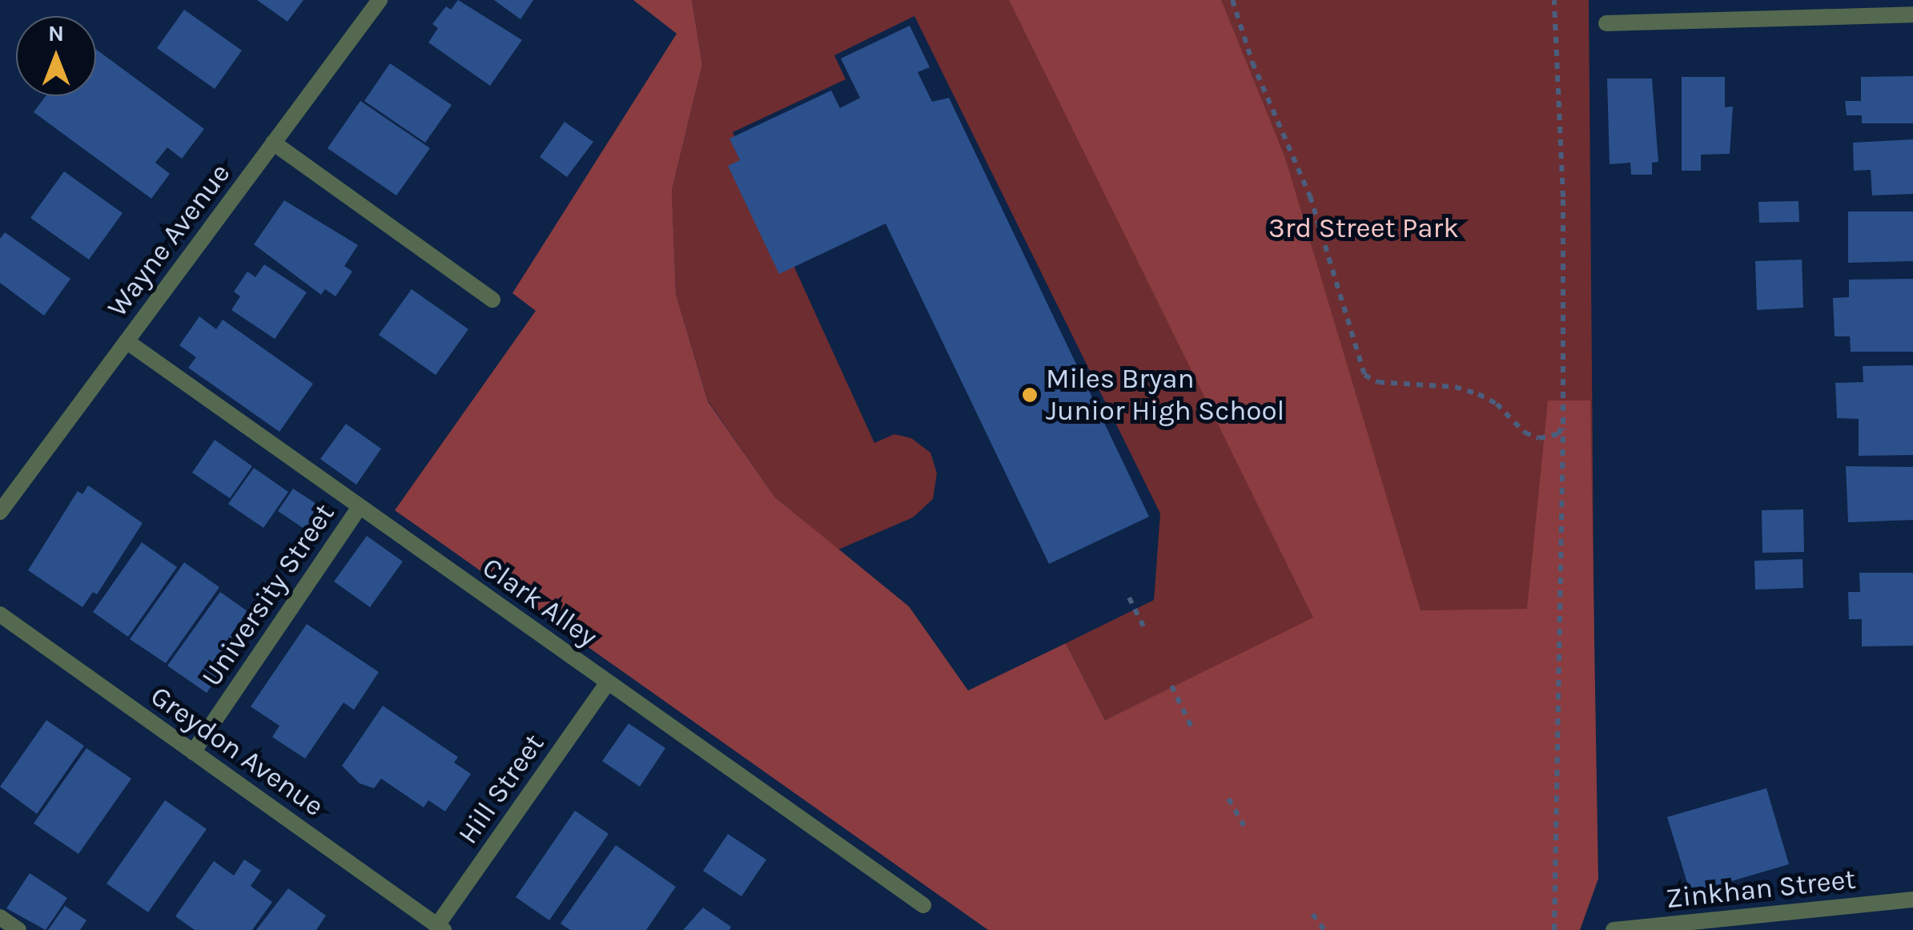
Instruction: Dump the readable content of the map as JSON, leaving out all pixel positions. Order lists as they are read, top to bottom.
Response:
{
  "streets": {
    "street": [
      "Wayne Avenue",
      "University Street",
      "Clark Alley",
      "Greydon Avenue",
      "Hill Street",
      "Zinkhan Street"
    ]
  },
  "crossings": [
    ["Wayne Avenue", "Clark Alley"],
    ["University Street", "Clark Alley"],
    ["University Street", "Greydon Avenue"],
    ["Clark Alley", "Hill Street"],
    ["Greydon Avenue", "Hill Street"]
  ],
  "parks": ["3rd Street Park"],
  "places": ["Miles Bryan Junior High School"],
  "north": "top"
}
